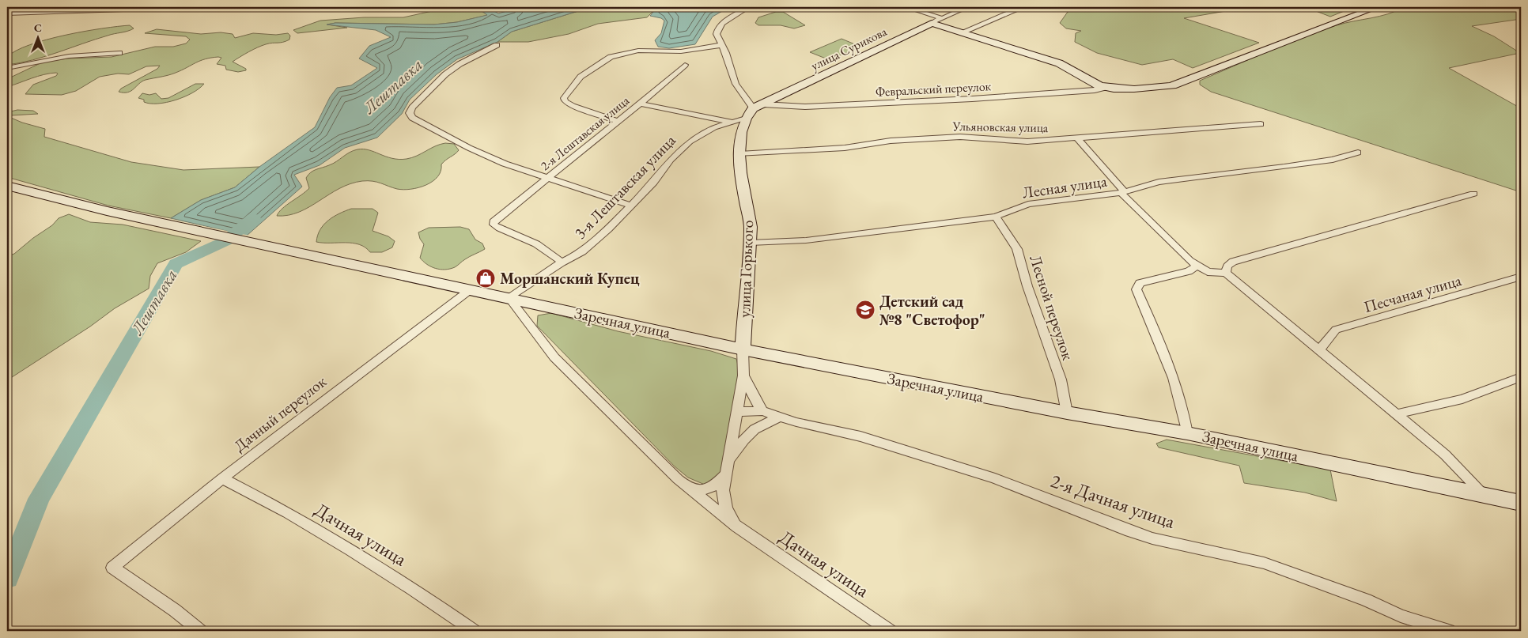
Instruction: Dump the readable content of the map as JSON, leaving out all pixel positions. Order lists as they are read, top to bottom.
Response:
{
  "streets": {
    "main road": ["улица Горького", "Заречная улица"],
    "street": [
      "улица Сурикова",
      "Февральский переулок",
      "Ульяновская улица",
      "2-я Лештавская улица",
      "3-я Лештавская улица",
      "Лесная улица",
      "Песчаная улица",
      "Лесной переулок",
      "Дачный переулок",
      "2-я Дачная улица",
      "Дачная улица"
    ]
  },
  "crossings": [
    ["улица Сурикова", "Февральский переулок"],
    ["улица Сурикова", "3-я Лештавская улица"],
    ["улица Сурикова", "улица Горького"],
    ["Ульяновская улица", "улица Горького"],
    ["2-я Лештавская улица", "3-я Лештавская улица"],
    ["3-я Лештавская улица", "улица Горького"],
    ["3-я Лештавская улица", "Заречная улица"],
    ["3-я Лештавская улица", "Дачная улица"],
    ["Лесная улица", "улица Горького"],
    ["Лесная улица", "Лесной переулок"],
    ["улица Горького", "Заречная улица"],
    ["Лесной переулок", "Заречная улица"],
    ["Заречная улица", "Дачный переулок"],
    ["Заречная улица", "Дачная улица"],
    ["Дачный переулок", "Дачная улица"]
  ],
  "water": ["Лештавка"],
  "places": {
    "shop": ["Моршанский Купец"],
    "school or university": ["Детский сад №8 \"Светофор\""]
  },
  "north": "top"
}
